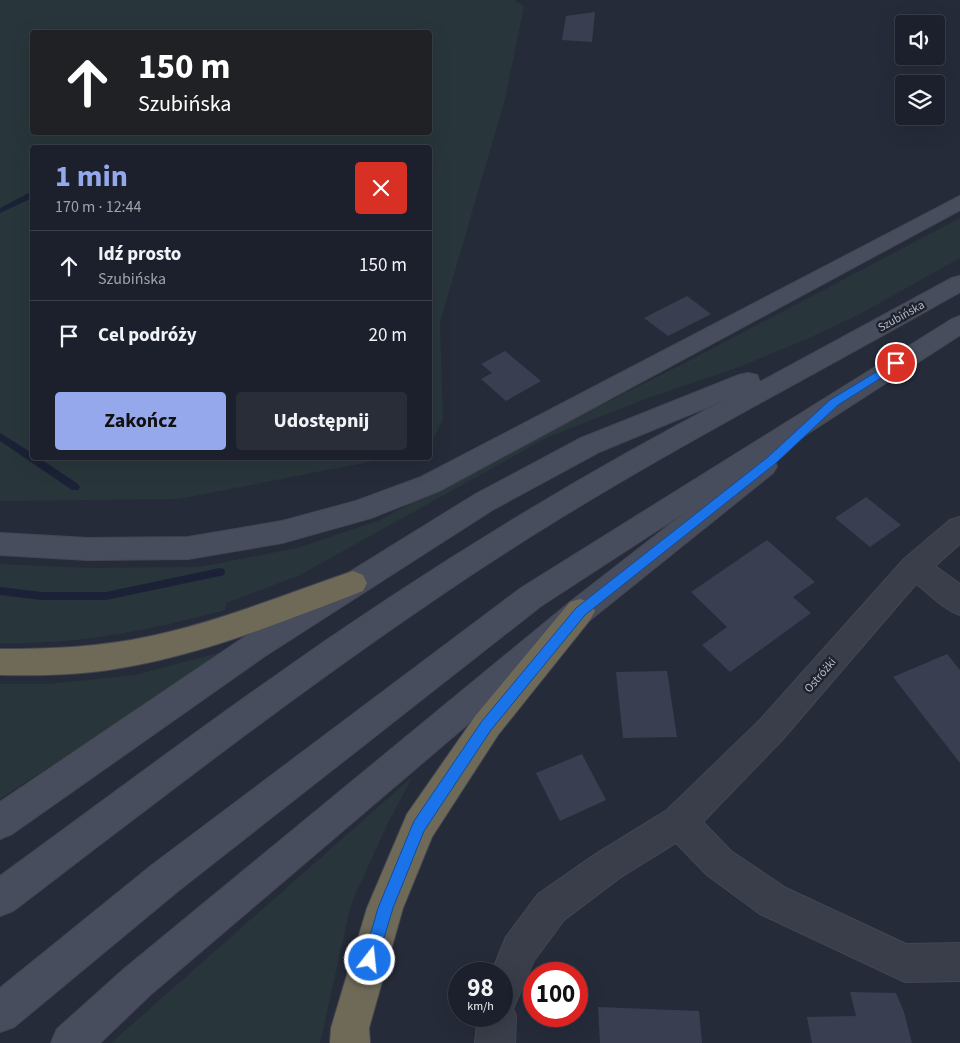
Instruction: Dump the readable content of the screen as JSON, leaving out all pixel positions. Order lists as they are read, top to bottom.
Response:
{
  "streets": {
    "main road": ["Szubińska"],
    "street": ["Ostróżki"]
  },
  "page": {
    "turn": ["150 m", "Szubińska"],
    "heading": ["1 min", "170 m · 12:44"],
    "list": [
      {
        "name": "Idź prosto",
        "note": "Szubińska",
        "value": "150 m"
      },
      {
        "name": "Cel podróży",
        "value": "20 m"
      }
    ],
    "buttons": ["Zakończ", "Udostępnij"],
    "speed": "98 km/h",
    "limit": "100"
  }
}
